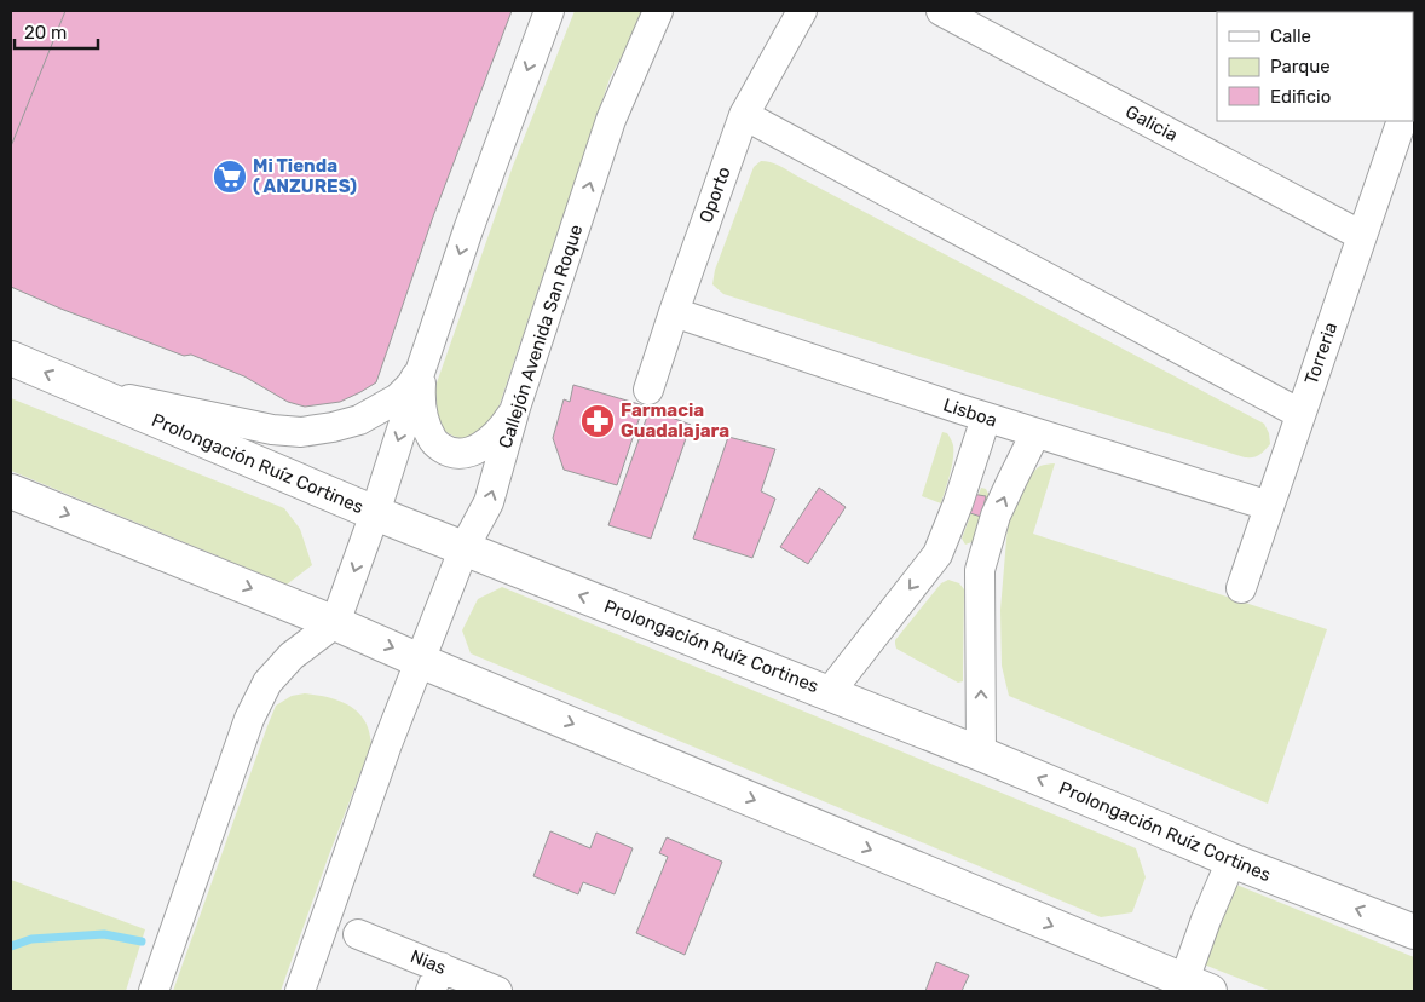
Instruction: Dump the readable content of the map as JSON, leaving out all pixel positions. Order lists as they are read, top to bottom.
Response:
{
  "streets": {
    "main road": ["Prolongación Ruíz Cortines"],
    "street": [
      "Galicia",
      "Oporto",
      "Callejón Avenida San Roque",
      "Torreria",
      "Lisboa",
      "Nias"
    ]
  },
  "crossings": [
    ["Galicia", "Torreria"],
    ["Oporto", "Lisboa"],
    ["Callejón Avenida San Roque", "Prolongación Ruíz Cortines"],
    ["Torreria", "Lisboa"]
  ],
  "places": {
    "supermarket": ["Mi Tienda ( ANZURES)"],
    "pharmacy": ["Farmacia Guadalajara"]
  },
  "legend": ["Calle", "Parque", "Edificio"],
  "scale_bar": "20 m"
}
